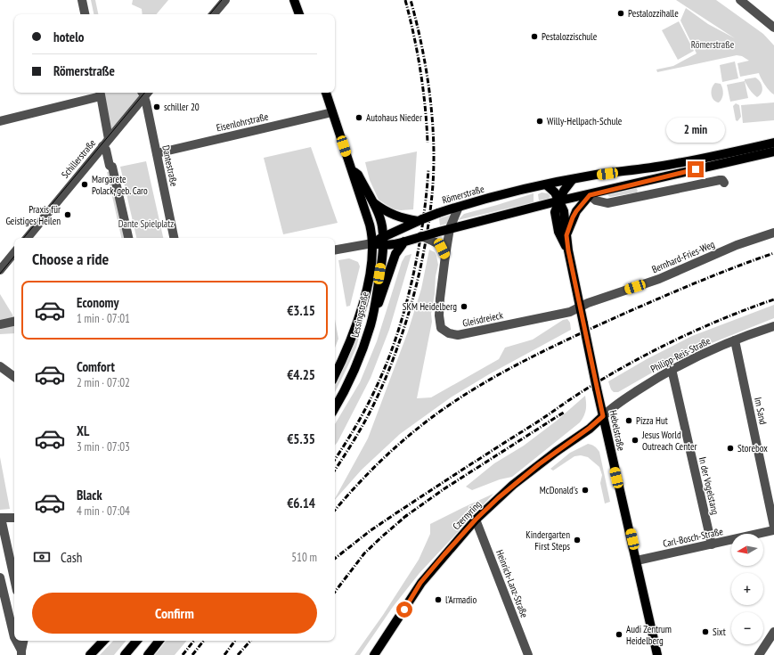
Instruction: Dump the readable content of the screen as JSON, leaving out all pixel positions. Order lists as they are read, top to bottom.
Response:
{
  "streets": {
    "main road": [
      "Römerstraße",
      "Lessingstraße",
      "Hebelstraße",
      "Czernyring"
    ],
    "street": [
      "Eisenlohrstraße",
      "Schillerstraße",
      "Dantestraße",
      "Bernhard-Fries-Weg",
      "Gleisdreieck",
      "Philipp-Reis-Straße",
      "Im Sand",
      "In der Vogelstang",
      "Carl-Bosch-Straße",
      "Heinrich-Lanz-Straße"
    ]
  },
  "crossings": [
    ["Eisenlohrstraße", "Dantestraße"],
    ["Römerstraße", "Gleisdreieck"],
    ["Römerstraße", "Hebelstraße"],
    ["Bernhard-Fries-Weg", "Gleisdreieck"],
    ["Bernhard-Fries-Weg", "Hebelstraße"],
    ["Gleisdreieck", "Hebelstraße"],
    ["Philipp-Reis-Straße", "Im Sand"],
    ["Philipp-Reis-Straße", "Hebelstraße"],
    ["Philipp-Reis-Straße", "In der Vogelstang"],
    ["Philipp-Reis-Straße", "Czernyring"],
    ["Hebelstraße", "Czernyring"],
    ["Hebelstraße", "Carl-Bosch-Straße"],
    ["In der Vogelstang", "Carl-Bosch-Straße"],
    ["Czernyring", "Heinrich-Lanz-Straße"]
  ],
  "parks": ["Römerstraße", "Dante Spielplatz"],
  "places": [
    "Pestalozzihalle",
    "Pestalozzischule",
    "schiller 20",
    "Autohaus Nieder",
    "Willy-Hellpach-Schule",
    "Margarete Polack, geb. Caro",
    "Praxis für Geistiges Heilen",
    "SKM Heidelberg",
    "Pizza Hut",
    "Jesus World Outreach Center",
    "Storebox",
    "McDonald's",
    "Kindergarten First Steps",
    "l'Armadio",
    "Sixt",
    "Audi Zentrum Heidelberg"
  ],
  "north": "left",
  "page": {
    "banner": ["hotelo", "Römerstraße"],
    "bubble": "2 min",
    "heading": "Choose a ride",
    "list": [
      {
        "name": "Economy",
        "note": "1 min · 07:01",
        "value": "€3.15"
      },
      {
        "name": "Comfort",
        "note": "2 min · 07:02",
        "value": "€4.25"
      },
      {
        "name": "XL",
        "note": "3 min · 07:03",
        "value": "€5.35"
      },
      {
        "name": "Black",
        "note": "4 min · 07:04",
        "value": "€6.14"
      }
    ],
    "map_buttons": ["+", "−"],
    "pay": ["Cash", "510 m"],
    "buttons": "Confirm"
  }
}
